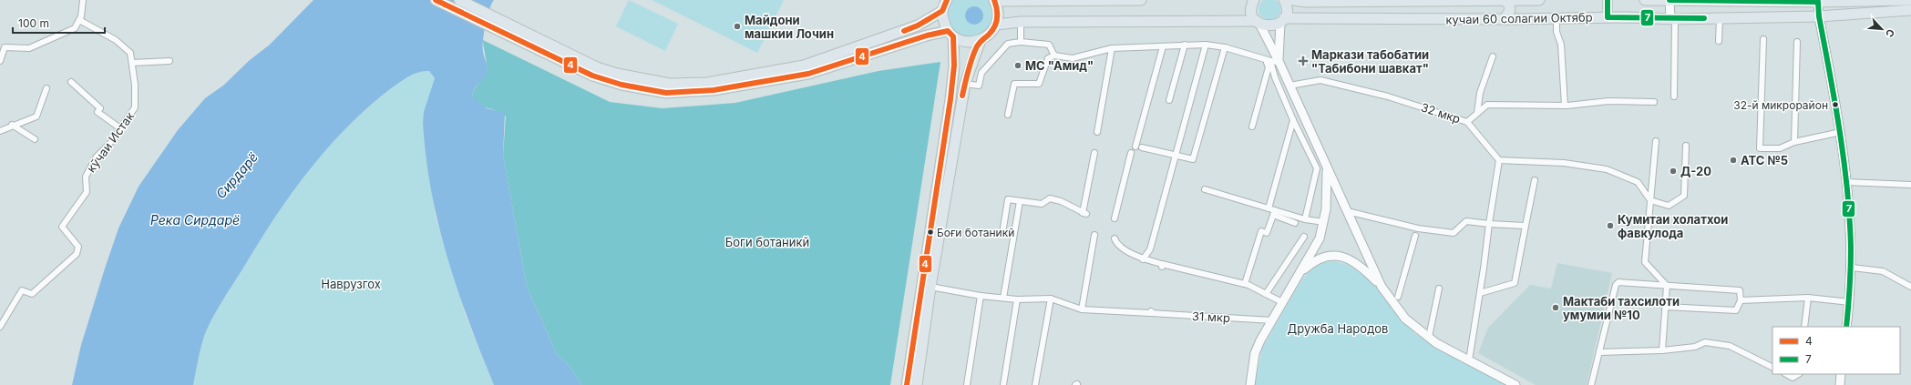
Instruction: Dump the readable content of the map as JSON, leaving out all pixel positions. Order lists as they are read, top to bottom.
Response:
{
  "streets": {
    "highway": ["кучаи 60 солагии Октябр"],
    "street": ["32 мкр", "кӯчаи Истак", "31 мкр"]
  },
  "water": ["Сирдарё", "Река Сирдарё"],
  "parks": ["Боги ботаникй", "Наврузгох", "Дружба Народов"],
  "places": {
    "other": [
      "Майдони машкии Лочин",
      "МС \"Амид\"",
      "32-й микрорайон",
      "АТС №5",
      "Д-20",
      "Кумитаи холатхои фавкулода",
      "Боғи ботаникӣ",
      "Мактаби тахсилоти умумии №10"
    ],
    "health": ["Маркази табобатии \"Табибони шавкат\""]
  },
  "lines": ["transit line 4", "transit line 7"],
  "legend": ["4", "7"],
  "scale_bar": "100 m",
  "north": "bottom right"
}
